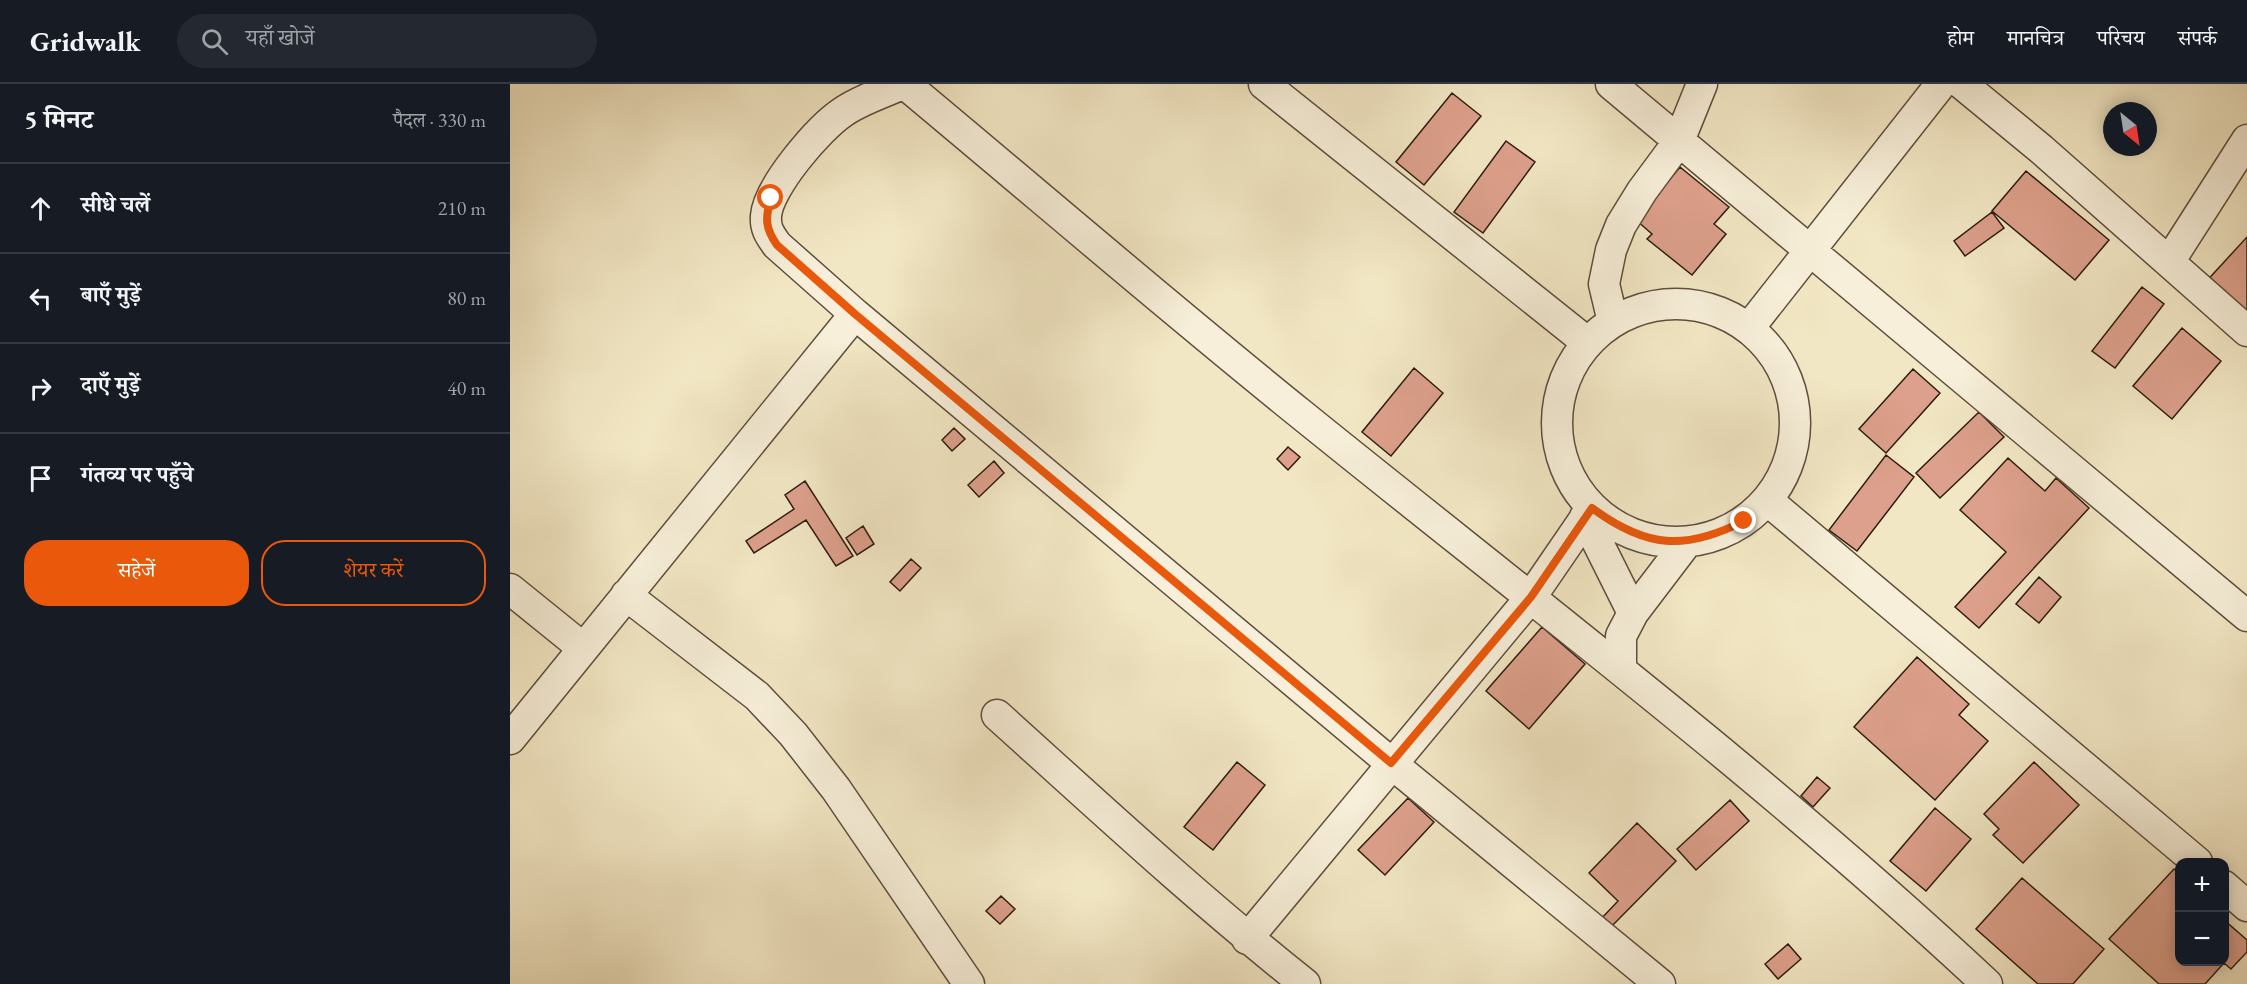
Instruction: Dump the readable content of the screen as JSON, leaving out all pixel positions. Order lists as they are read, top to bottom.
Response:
{
  "north": "bottom right",
  "page": {
    "header": "Gridwalk",
    "search": "यहाँ खोजें",
    "nav": [
      "होम",
      "मानचित्र",
      "परिचय",
      "संपर्क"
    ],
    "heading": ["5 मिनट", "पैदल · 330 m"],
    "list": [
      ["सीधे चलें", "210 m"],
      ["बाएँ मुड़ें", "80 m"],
      ["दाएँ मुड़ें", "40 m"],
      "गंतव्य पर पहुँचे"
    ],
    "buttons": ["सहेजें", "शेयर करें"],
    "map_buttons": ["+", "−"]
  }
}
